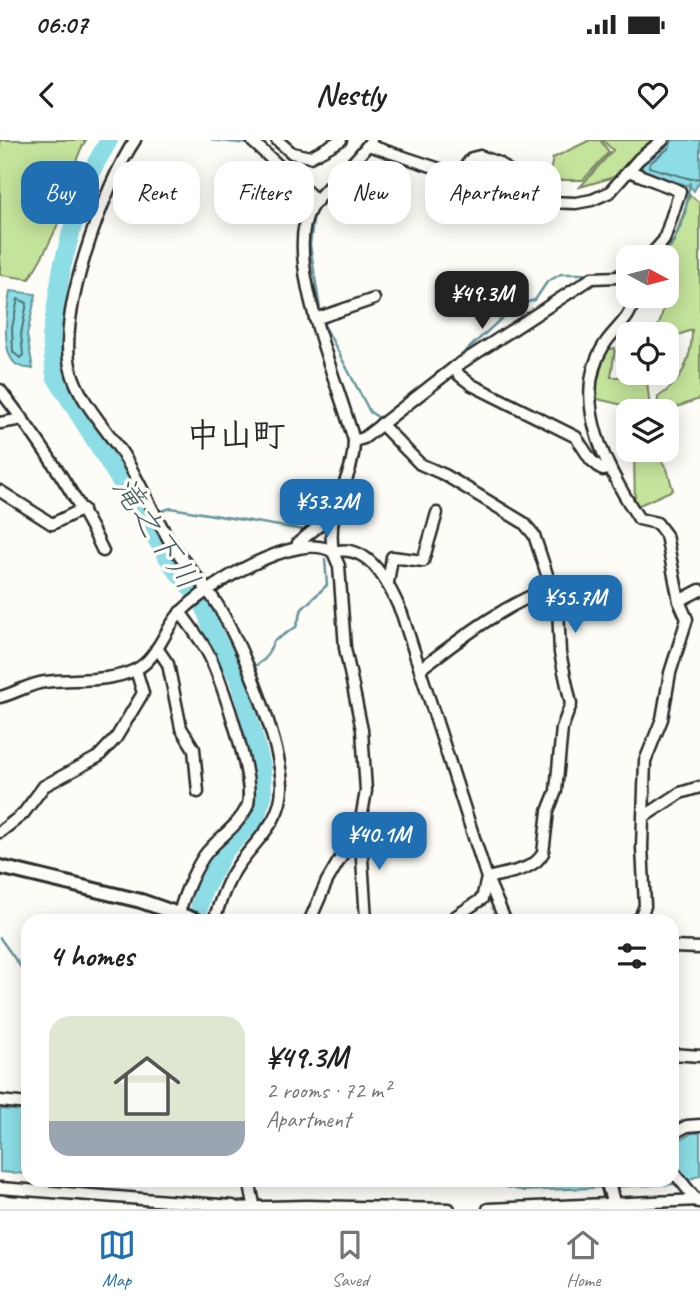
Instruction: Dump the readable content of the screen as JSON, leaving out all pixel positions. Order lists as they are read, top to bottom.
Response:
{
  "districts": ["中山町"],
  "water": ["滝之下川"],
  "north": "right",
  "page": {
    "status": "06:07",
    "header": "Nestly",
    "chip": [
      "Buy",
      "Rent",
      "Filters",
      "New",
      "Apartment"
    ],
    "price": [
      "¥49.3M",
      "¥53.2M",
      "¥55.7M",
      "¥40.1M"
    ],
    "heading": "4 homes",
    "list": [
      {
        "name": "¥49.3M",
        "note": "2 rooms · 72 m² · Apartment"
      }
    ],
    "tabs": ["Map", "Saved", "Home"]
  }
}
